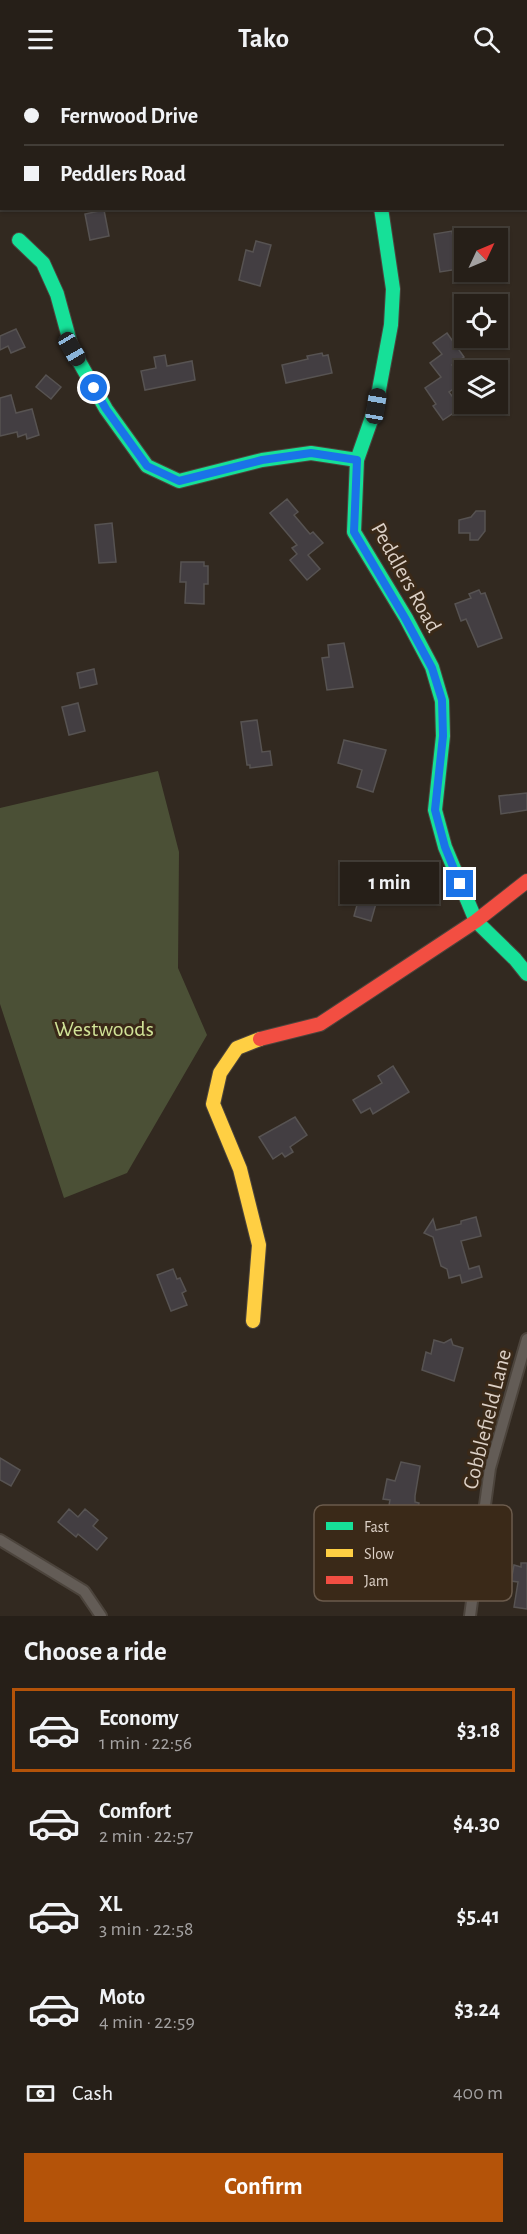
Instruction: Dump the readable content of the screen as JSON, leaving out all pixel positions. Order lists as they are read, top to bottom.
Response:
{
  "streets": {
    "street": ["Peddlers Road", "Cobblefield Lane"]
  },
  "parks": ["Westwoods"],
  "legend": ["Fast", "Slow", "Jam"],
  "north": "top right",
  "page": {
    "header": "Tako",
    "banner": ["Fernwood Drive", "Peddlers Road"],
    "bubble": "1 min",
    "heading": "Choose a ride",
    "list": [
      {
        "name": "Economy",
        "note": "1 min · 22:56",
        "value": "$3.18"
      },
      {
        "name": "Comfort",
        "note": "2 min · 22:57",
        "value": "$4.30"
      },
      {
        "name": "XL",
        "note": "3 min · 22:58",
        "value": "$5.41"
      },
      {
        "name": "Moto",
        "note": "4 min · 22:59",
        "value": "$3.24"
      }
    ],
    "pay": ["Cash", "400 m"],
    "buttons": "Confirm"
  }
}
